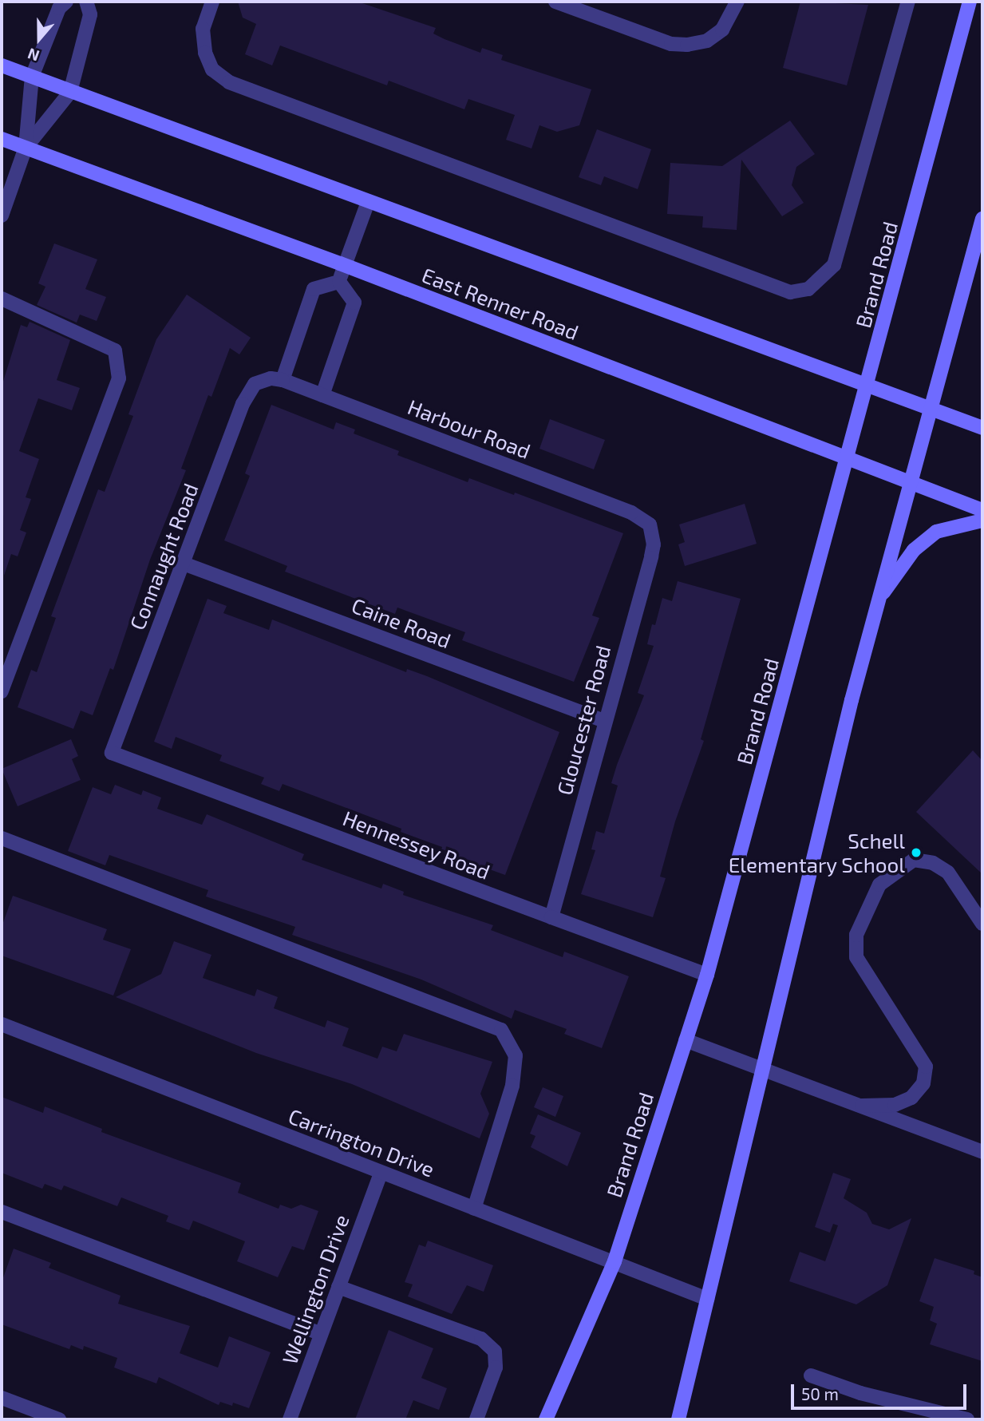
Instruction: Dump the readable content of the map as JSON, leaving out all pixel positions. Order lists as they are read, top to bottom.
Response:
{
  "streets": {
    "main road": ["Brand Road", "East Renner Road"],
    "street": [
      "Harbour Road",
      "Connaught Road",
      "Caine Road",
      "Gloucester Road",
      "Hennessey Road",
      "Carrington Drive",
      "Wellington Drive"
    ]
  },
  "crossings": [
    ["Brand Road", "East Renner Road"],
    ["Brand Road", "Hennessey Road"],
    ["Brand Road", "Carrington Drive"],
    ["Harbour Road", "Connaught Road"],
    ["Harbour Road", "Gloucester Road"],
    ["Connaught Road", "Caine Road"],
    ["Connaught Road", "Hennessey Road"],
    ["Caine Road", "Gloucester Road"],
    ["Gloucester Road", "Hennessey Road"],
    ["Carrington Drive", "Wellington Drive"]
  ],
  "places": ["Schell Elementary School"],
  "scale_bar": "50 m",
  "north": "bottom"
}
